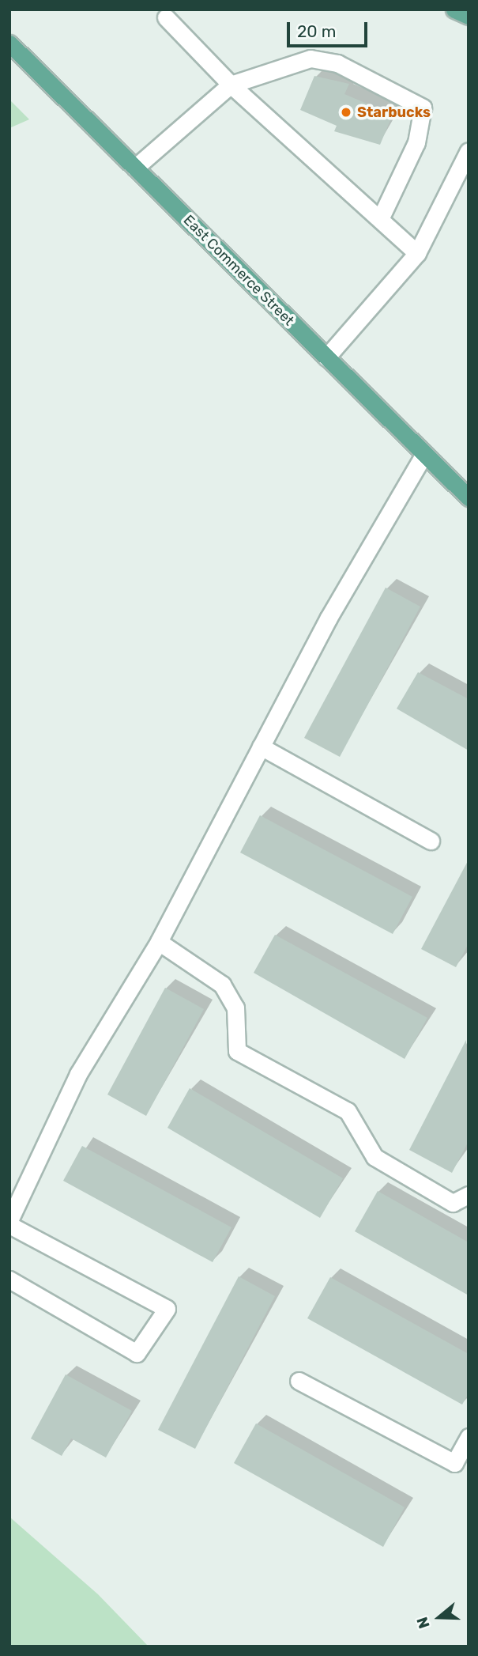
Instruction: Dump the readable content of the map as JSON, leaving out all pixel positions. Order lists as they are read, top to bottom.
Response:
{
  "streets": {
    "main road": ["East Commerce Street"]
  },
  "places": ["Starbucks"],
  "scale_bar": "20 m",
  "north": "left"
}
